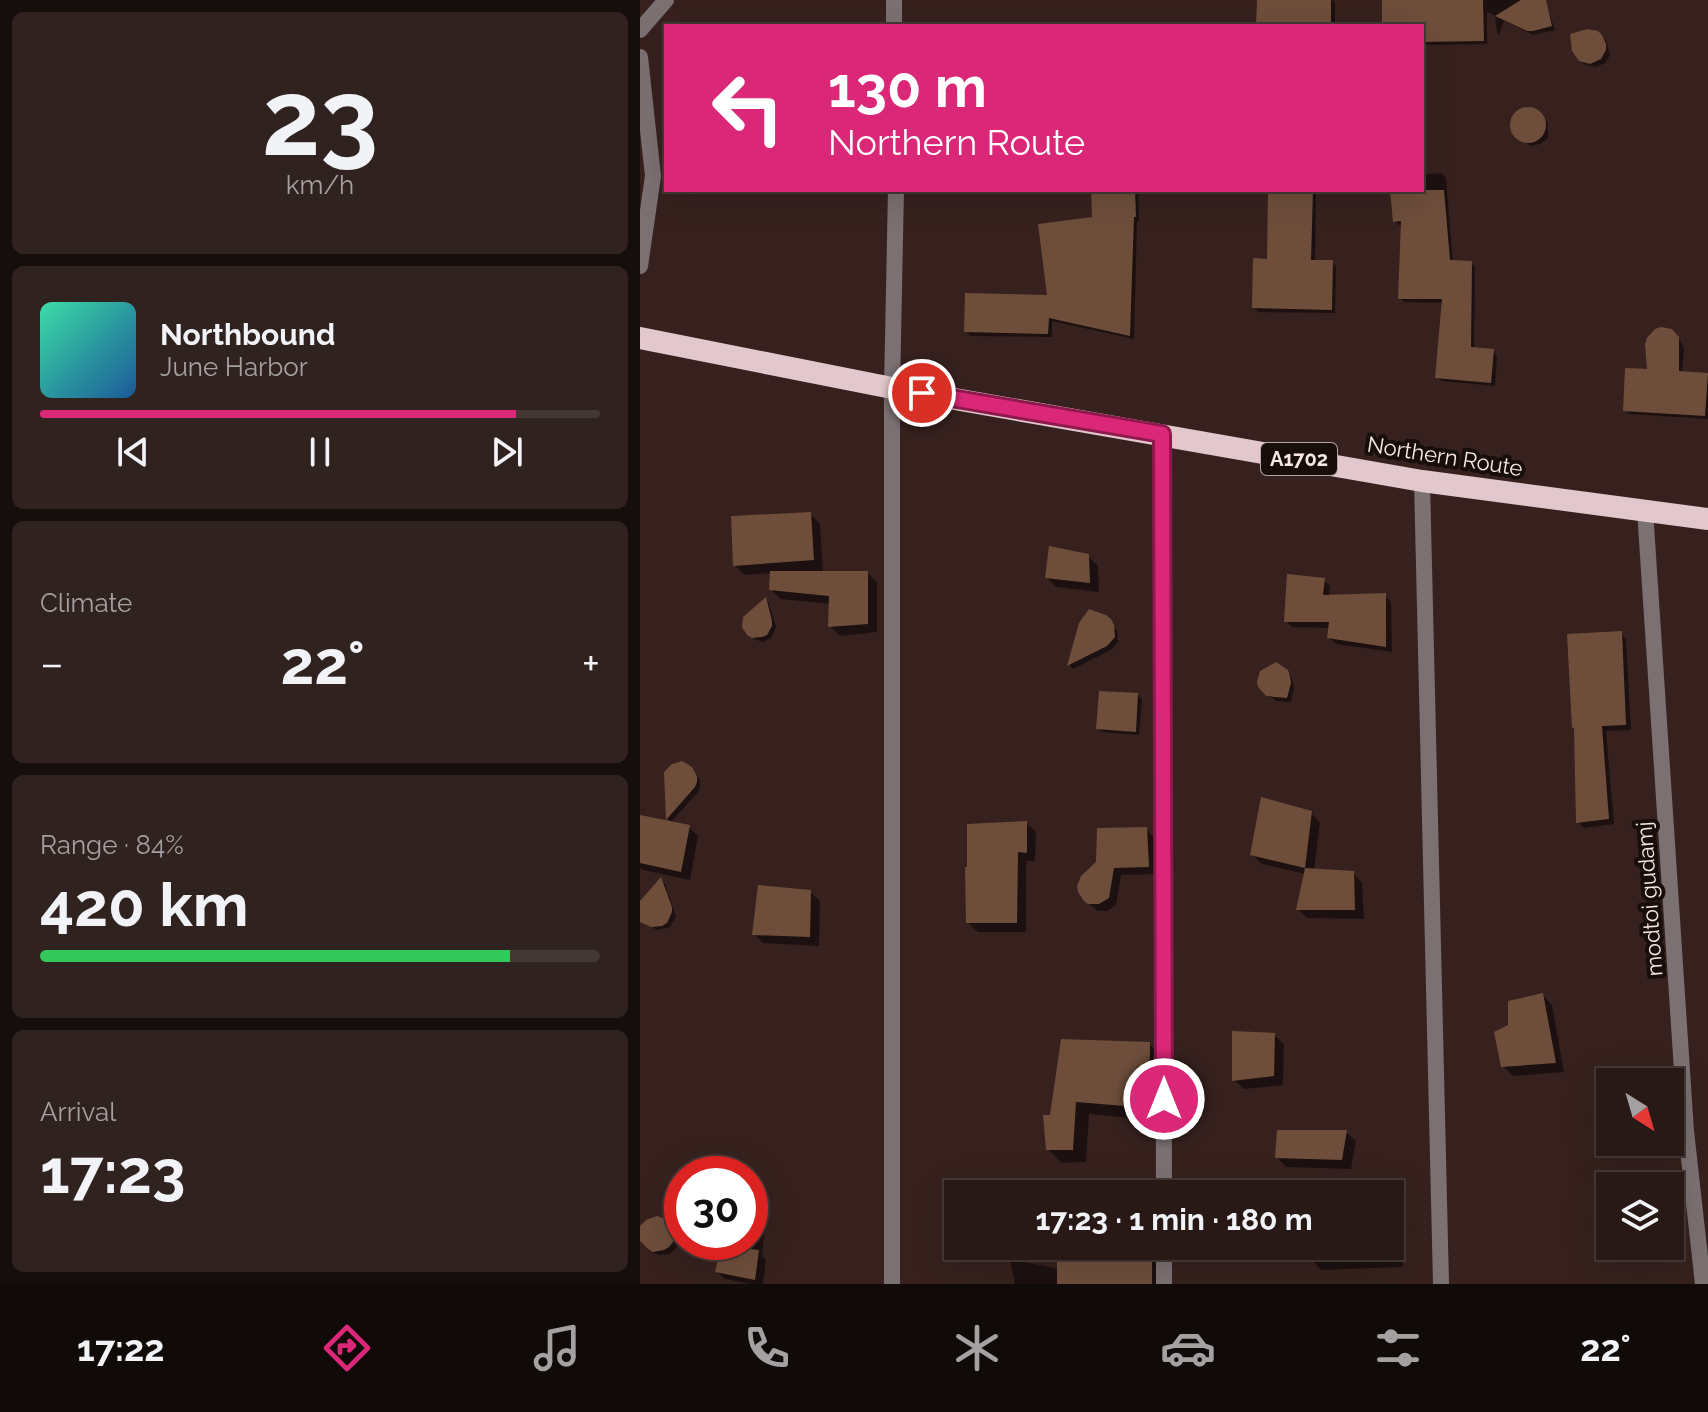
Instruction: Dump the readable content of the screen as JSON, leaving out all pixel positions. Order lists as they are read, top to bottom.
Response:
{
  "streets": {
    "highway": ["Northern Route", "A1702"],
    "street": ["modtoi gudamj"]
  },
  "crossings": [
    ["Northern Route", "A1702"],
    ["Northern Route", "modtoi gudamj"]
  ],
  "north": "bottom right",
  "page": {
    "tile": [
      ["23", "km/h"],
      "Climate",
      ["Range · 84%", "420 km"],
      ["Arrival", "17:23"]
    ],
    "turn": ["130 m", "Northern Route"],
    "song": ["Northbound", "June Harbor"],
    "heat": ["−", "22°", "+"],
    "limit": "30",
    "trip": "17:23 · 1 min · 180 m",
    "tabs": ["17:22", "22°"]
  }
}
